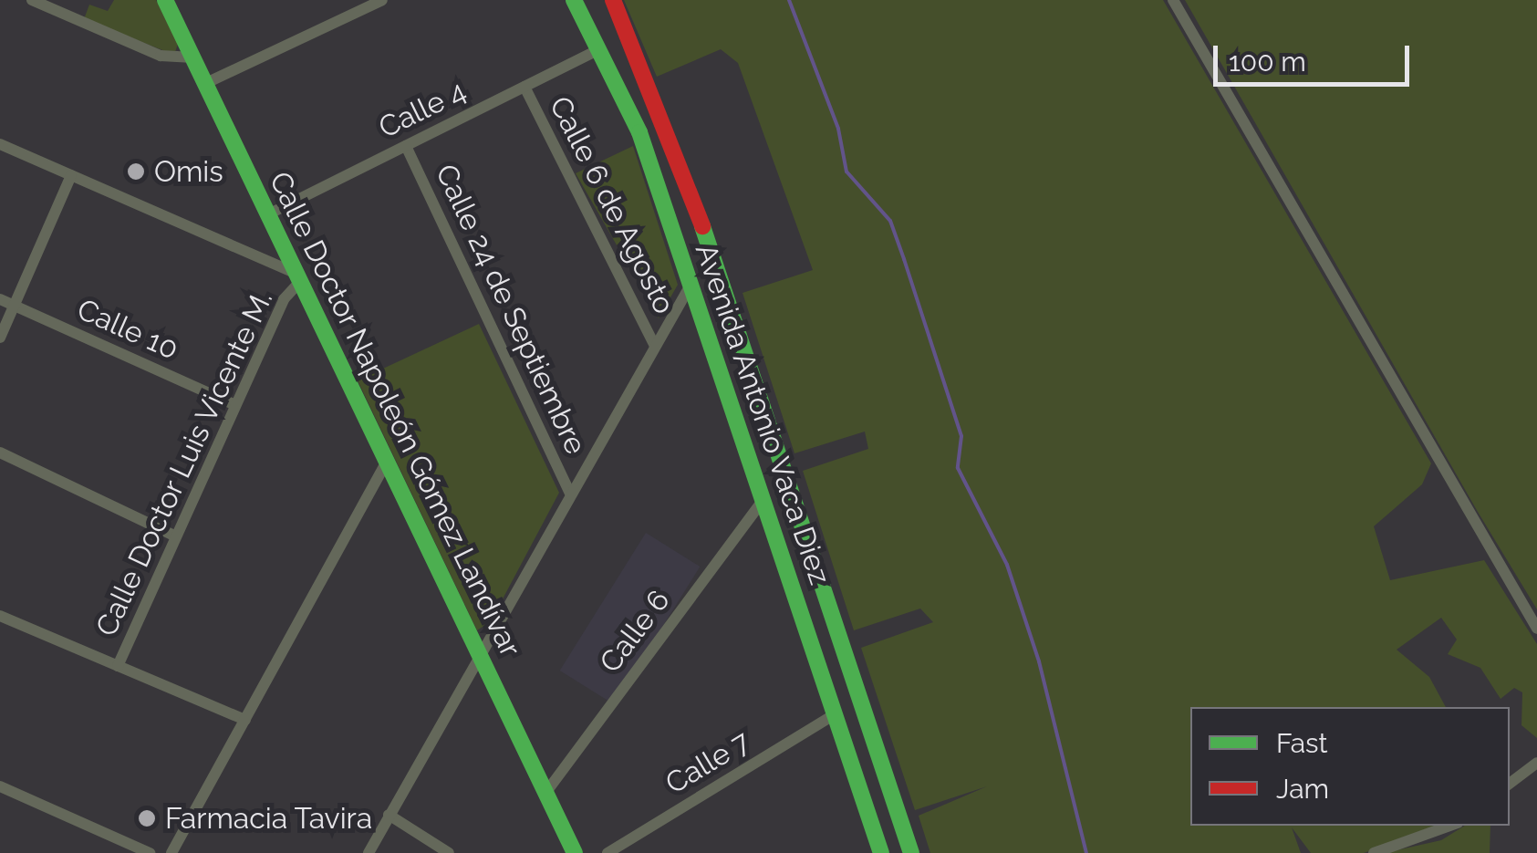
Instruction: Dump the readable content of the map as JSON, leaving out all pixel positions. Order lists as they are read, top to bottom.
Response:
{
  "streets": {
    "main road": ["Calle Doctor Napoleón Gómez Landívar", "Avenida Antonio Vaca Diez"],
    "street": [
      "Calle 4",
      "Calle 6 de Agosto",
      "Calle 24 de Septiembre",
      "Calle 10",
      "Calle Doctor Luis Vicente M.",
      "Calle 6",
      "Calle 7"
    ]
  },
  "crossings": [
    ["Calle 4", "Calle 6 de Agosto"],
    ["Calle 4", "Calle 24 de Septiembre"],
    ["Calle 4", "Calle Doctor Napoleón Gómez Landívar"],
    ["Calle 4", "Avenida Antonio Vaca Diez"],
    ["Calle 10", "Calle Doctor Luis Vicente M."],
    ["Calle Doctor Napoleón Gómez Landívar", "Calle Doctor Luis Vicente M."],
    ["Calle Doctor Napoleón Gómez Landívar", "Calle 6"],
    ["Avenida Antonio Vaca Diez", "Calle 6"],
    ["Avenida Antonio Vaca Diez", "Calle 7"]
  ],
  "places": ["Omis", "Farmacia Tavira"],
  "legend": ["Fast", "Jam"],
  "scale_bar": "100 m"
}
